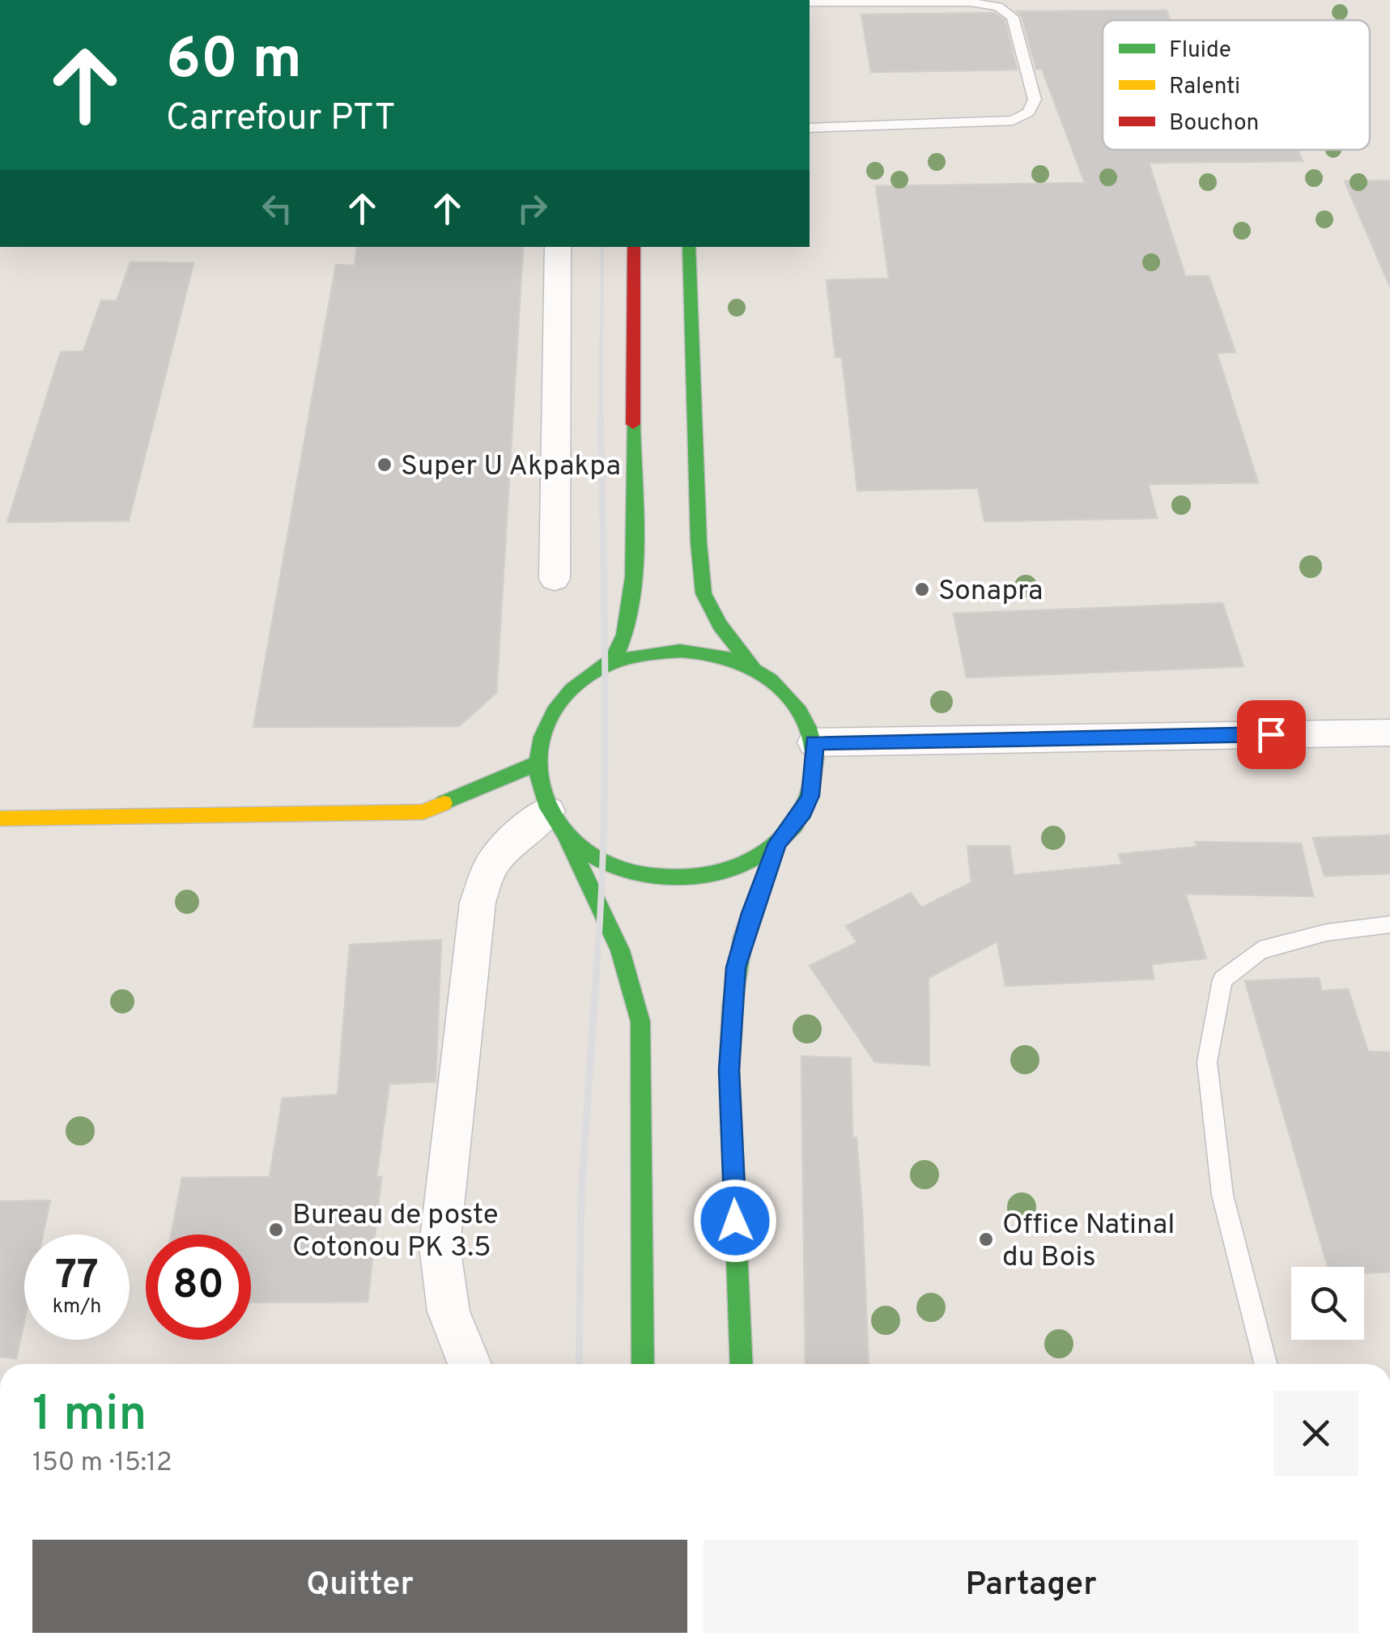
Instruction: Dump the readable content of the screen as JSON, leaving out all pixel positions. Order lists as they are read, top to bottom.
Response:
{
  "places": [
    "Super U Akpakpa",
    "Sonapra",
    "Bureau de poste Cotonou PK 3.5",
    "Office Natinal du Bois"
  ],
  "legend": ["Fluide", "Ralenti", "Bouchon"],
  "page": {
    "turn": ["60 m", "Carrefour PTT"],
    "speed": "77 km/h",
    "limit": "80",
    "heading": ["1 min", "150 m · 15:12"],
    "buttons": ["Quitter", "Partager"]
  }
}
